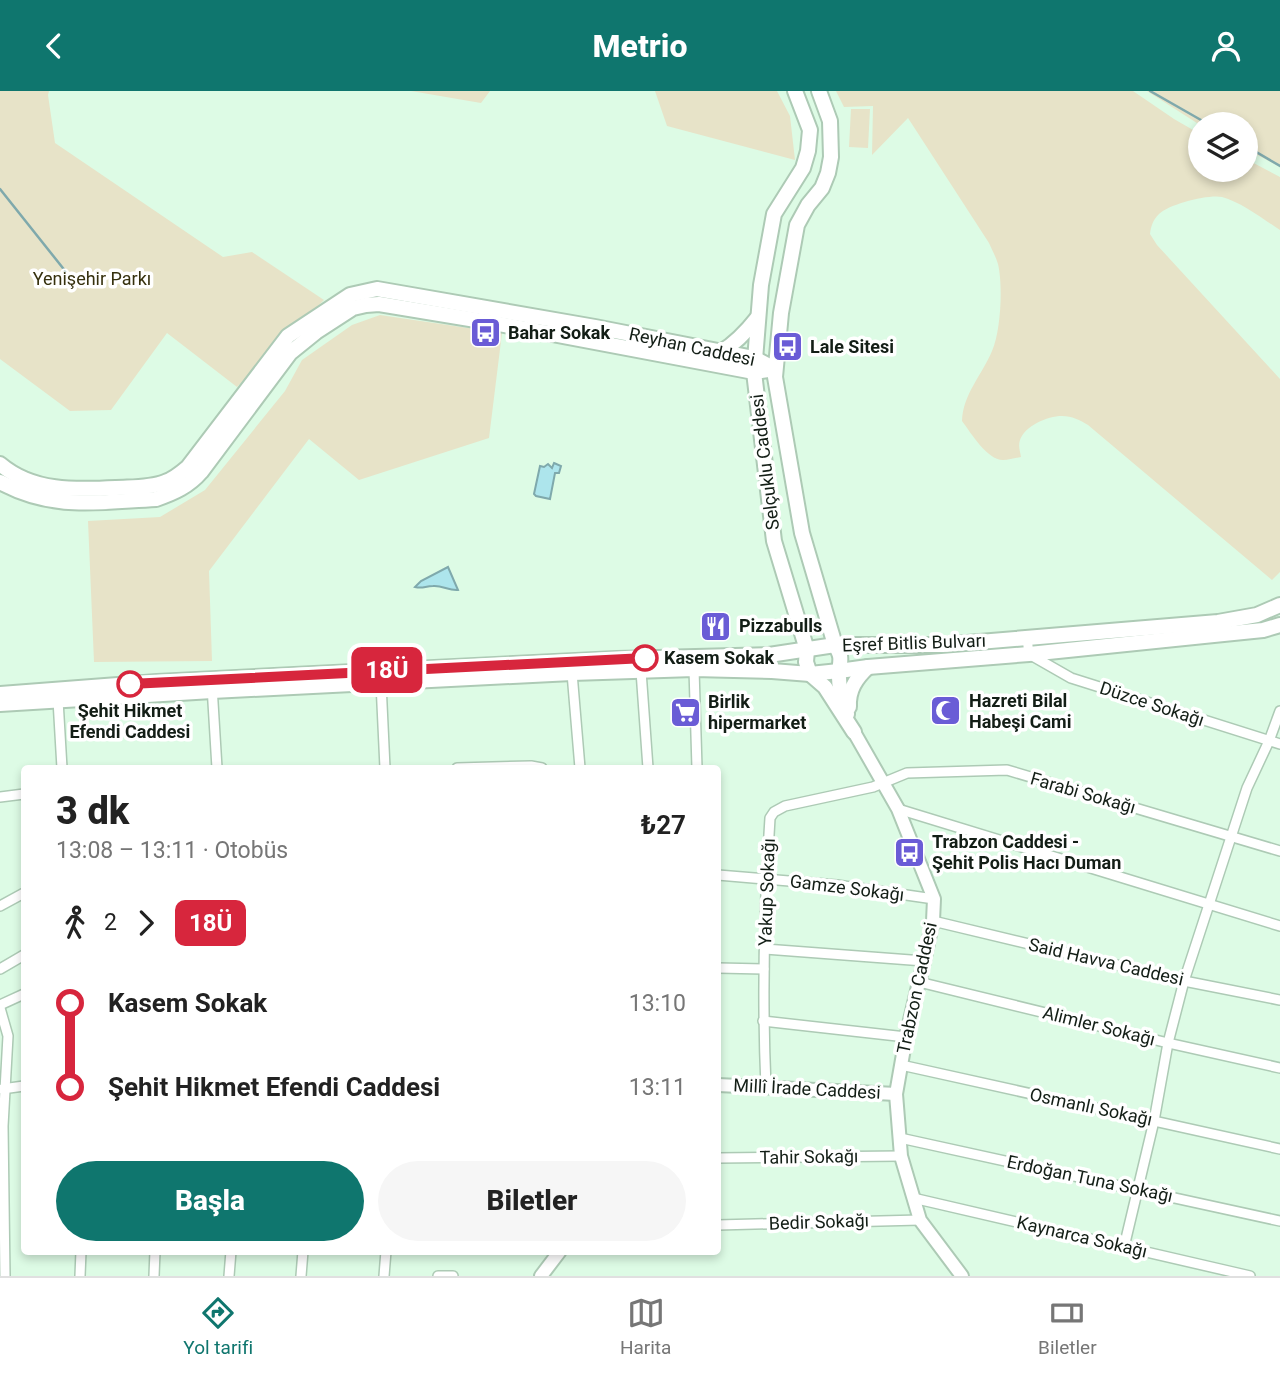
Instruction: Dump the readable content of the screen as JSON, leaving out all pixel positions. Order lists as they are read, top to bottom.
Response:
{
  "streets": {
    "main road": [
      "Reyhan Caddesi",
      "Selçuklu Caddesi",
      "Eşref Bitlis Bulvarı",
      "Trabzon Caddesi",
      "Millî İrade Caddesi"
    ],
    "street": [
      "Düzce Sokağı",
      "Farabi Sokağı",
      "Gamze Sokağı",
      "Yakup Sokağı",
      "Said Havva Caddesi",
      "Alimler Sokağı",
      "Osmanlı Sokağı",
      "Tahir Sokağı",
      "Erdoğan Tuna Sokağı",
      "Bedir Sokağı",
      "Kaynarca Sokağı"
    ]
  },
  "crossings": [
    ["Reyhan Caddesi", "Selçuklu Caddesi"],
    ["Selçuklu Caddesi", "Eşref Bitlis Bulvarı"],
    ["Selçuklu Caddesi", "Trabzon Caddesi"],
    ["Eşref Bitlis Bulvarı", "Düzce Sokağı"],
    ["Eşref Bitlis Bulvarı", "Trabzon Caddesi"],
    ["Farabi Sokağı", "Yakup Sokağı"],
    ["Farabi Sokağı", "Trabzon Caddesi"],
    ["Gamze Sokağı", "Yakup Sokağı"],
    ["Gamze Sokağı", "Trabzon Caddesi"],
    ["Yakup Sokağı", "Trabzon Caddesi"],
    ["Yakup Sokağı", "Millî İrade Caddesi"],
    ["Said Havva Caddesi", "Trabzon Caddesi"],
    ["Trabzon Caddesi", "Alimler Sokağı"],
    ["Trabzon Caddesi", "Millî İrade Caddesi"],
    ["Trabzon Caddesi", "Osmanlı Sokağı"],
    ["Trabzon Caddesi", "Tahir Sokağı"],
    ["Trabzon Caddesi", "Erdoğan Tuna Sokağı"],
    ["Trabzon Caddesi", "Bedir Sokağı"],
    ["Trabzon Caddesi", "Kaynarca Sokağı"]
  ],
  "parks": ["Yenişehir Parkı"],
  "places": {
    "bus stop": ["Bahar Sokak", "Lale Sitesi", "Trabzon Caddesi - Şehit Polis Hacı Duman"],
    "restaurant": ["Pizzabulls"],
    "other": ["Kasem Sokak", "Şehit Hikmet Efendi Caddesi"],
    "mosque": ["Hazreti Bilal Habeşi Cami"],
    "supermarket": ["Birlik hipermarket"]
  },
  "lines": ["bus line 18Ü"],
  "page": {
    "header": "Metrio",
    "on_map": "18Ü",
    "heading": ["3 dk", "13:08 – 13:11 · Otobüs", "₺27"],
    "legs": ["2", "18Ü"],
    "list": [
      {
        "name": "Kasem Sokak",
        "value": "13:10"
      },
      {
        "name": "Şehit Hikmet Efendi Caddesi",
        "value": "13:11"
      }
    ],
    "buttons": ["Başla", "Biletler"],
    "tabs": ["Yol tarifi", "Harita", "Biletler"]
  }
}
